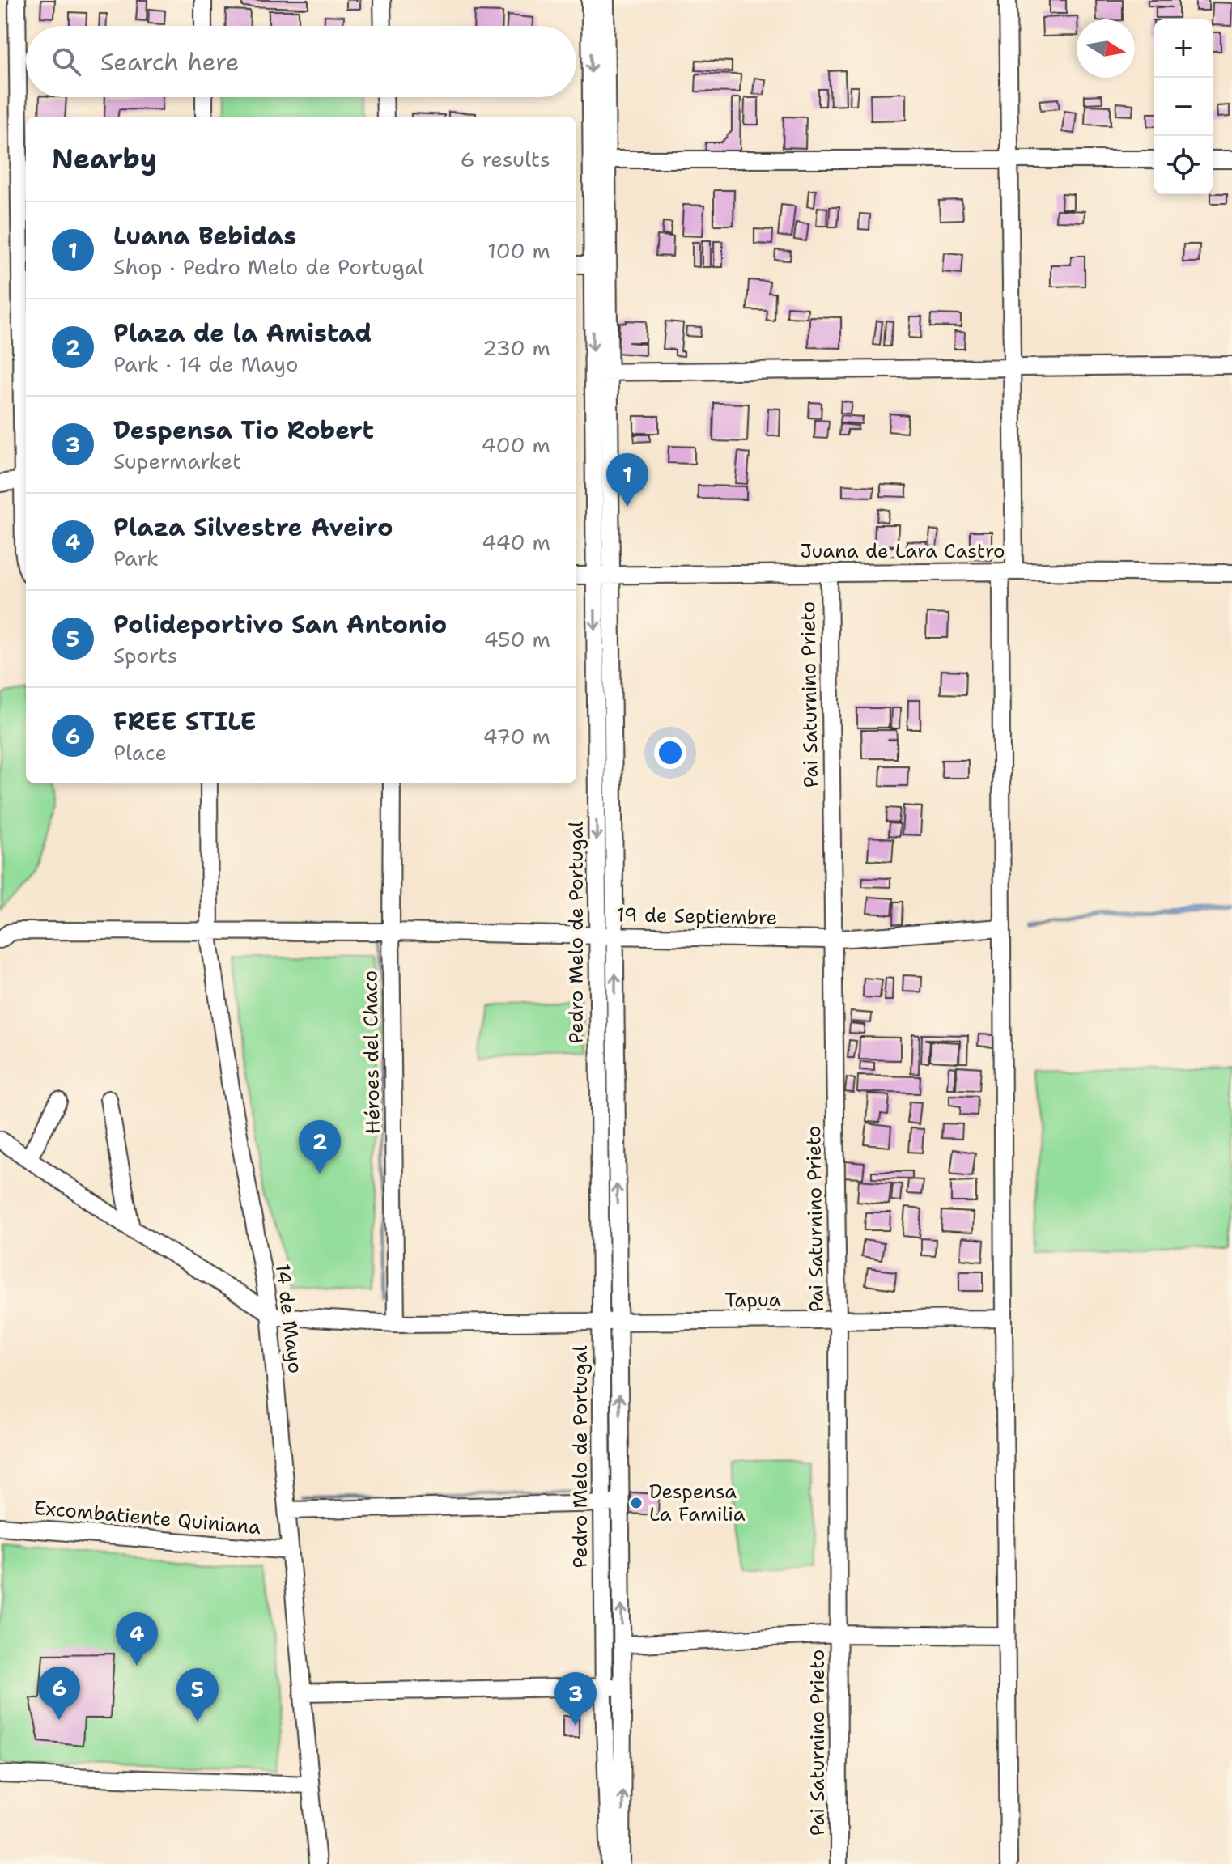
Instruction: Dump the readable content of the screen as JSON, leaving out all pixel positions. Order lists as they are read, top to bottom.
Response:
{
  "streets": {
    "street": [
      "Juana de Lara Castro",
      "Pai Saturnino Prieto",
      "19 de Septiembre",
      "Pedro Melo de Portugal",
      "Héroes del Chaco",
      "Tapua",
      "14 de Mayo",
      "Excombatiente Quiniana"
    ]
  },
  "crossings": [
    ["Juana de Lara Castro", "Pai Saturnino Prieto"],
    ["Juana de Lara Castro", "Pedro Melo de Portugal"],
    ["Pai Saturnino Prieto", "19 de Septiembre"],
    ["Pai Saturnino Prieto", "Tapua"],
    ["19 de Septiembre", "Pedro Melo de Portugal"],
    ["19 de Septiembre", "Héroes del Chaco"],
    ["19 de Septiembre", "14 de Mayo"],
    ["Pedro Melo de Portugal", "Tapua"],
    ["Héroes del Chaco", "Tapua"],
    ["Tapua", "14 de Mayo"],
    ["14 de Mayo", "Excombatiente Quiniana"]
  ],
  "places": ["Despensa La Familia"],
  "north": "right",
  "page": {
    "map_buttons": ["+", "−"],
    "search": "Search here",
    "heading": ["Nearby", "6 results"],
    "list": [
      {
        "mark": "1",
        "name": "Luana Bebidas",
        "note": "Shop · Pedro Melo de Portugal",
        "value": "100 m"
      },
      {
        "mark": "2",
        "name": "Plaza de la Amistad",
        "note": "Park · 14 de Mayo",
        "value": "230 m"
      },
      {
        "mark": "3",
        "name": "Despensa Tio Robert",
        "note": "Supermarket",
        "value": "400 m"
      },
      {
        "mark": "4",
        "name": "Plaza Silvestre Aveiro",
        "note": "Park",
        "value": "440 m"
      },
      {
        "mark": "5",
        "name": "Polideportivo San Antonio",
        "note": "Sports",
        "value": "450 m"
      },
      {
        "mark": "6",
        "name": "FREE STILE",
        "note": "Place",
        "value": "470 m"
      }
    ],
    "pins": [
      "1",
      "2",
      "4",
      "6",
      "5",
      "3"
    ]
  }
}
